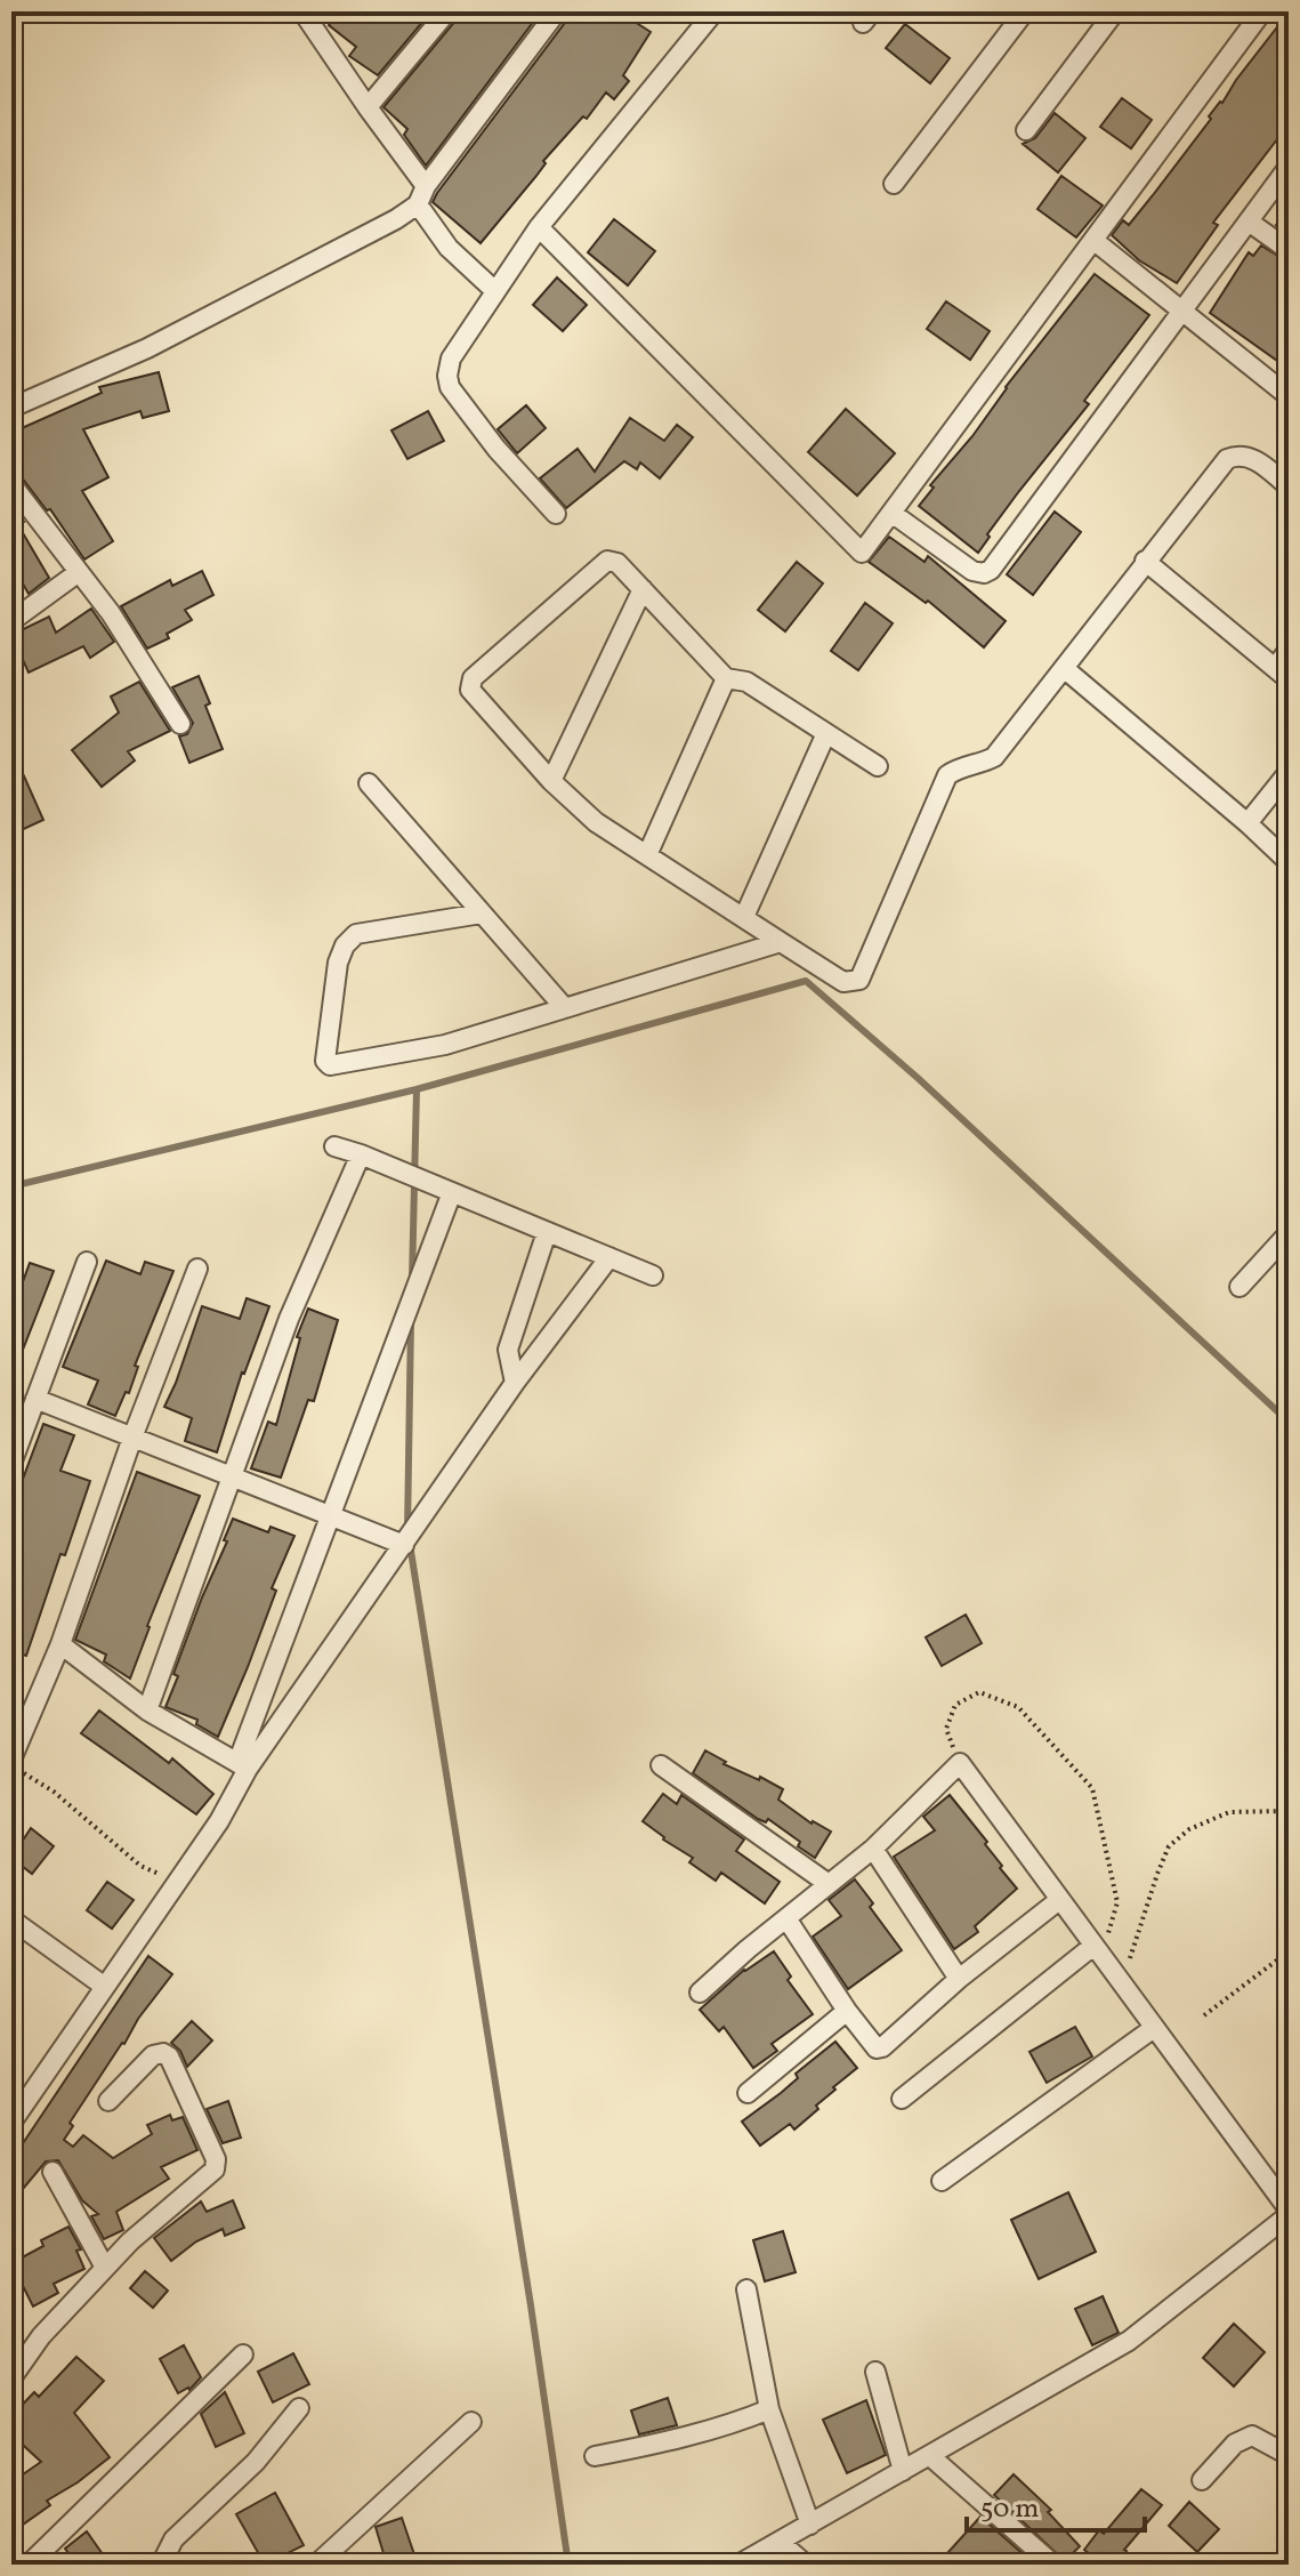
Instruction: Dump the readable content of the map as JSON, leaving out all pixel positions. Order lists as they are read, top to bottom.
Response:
{
  "scale_bar": "50 m"
}
